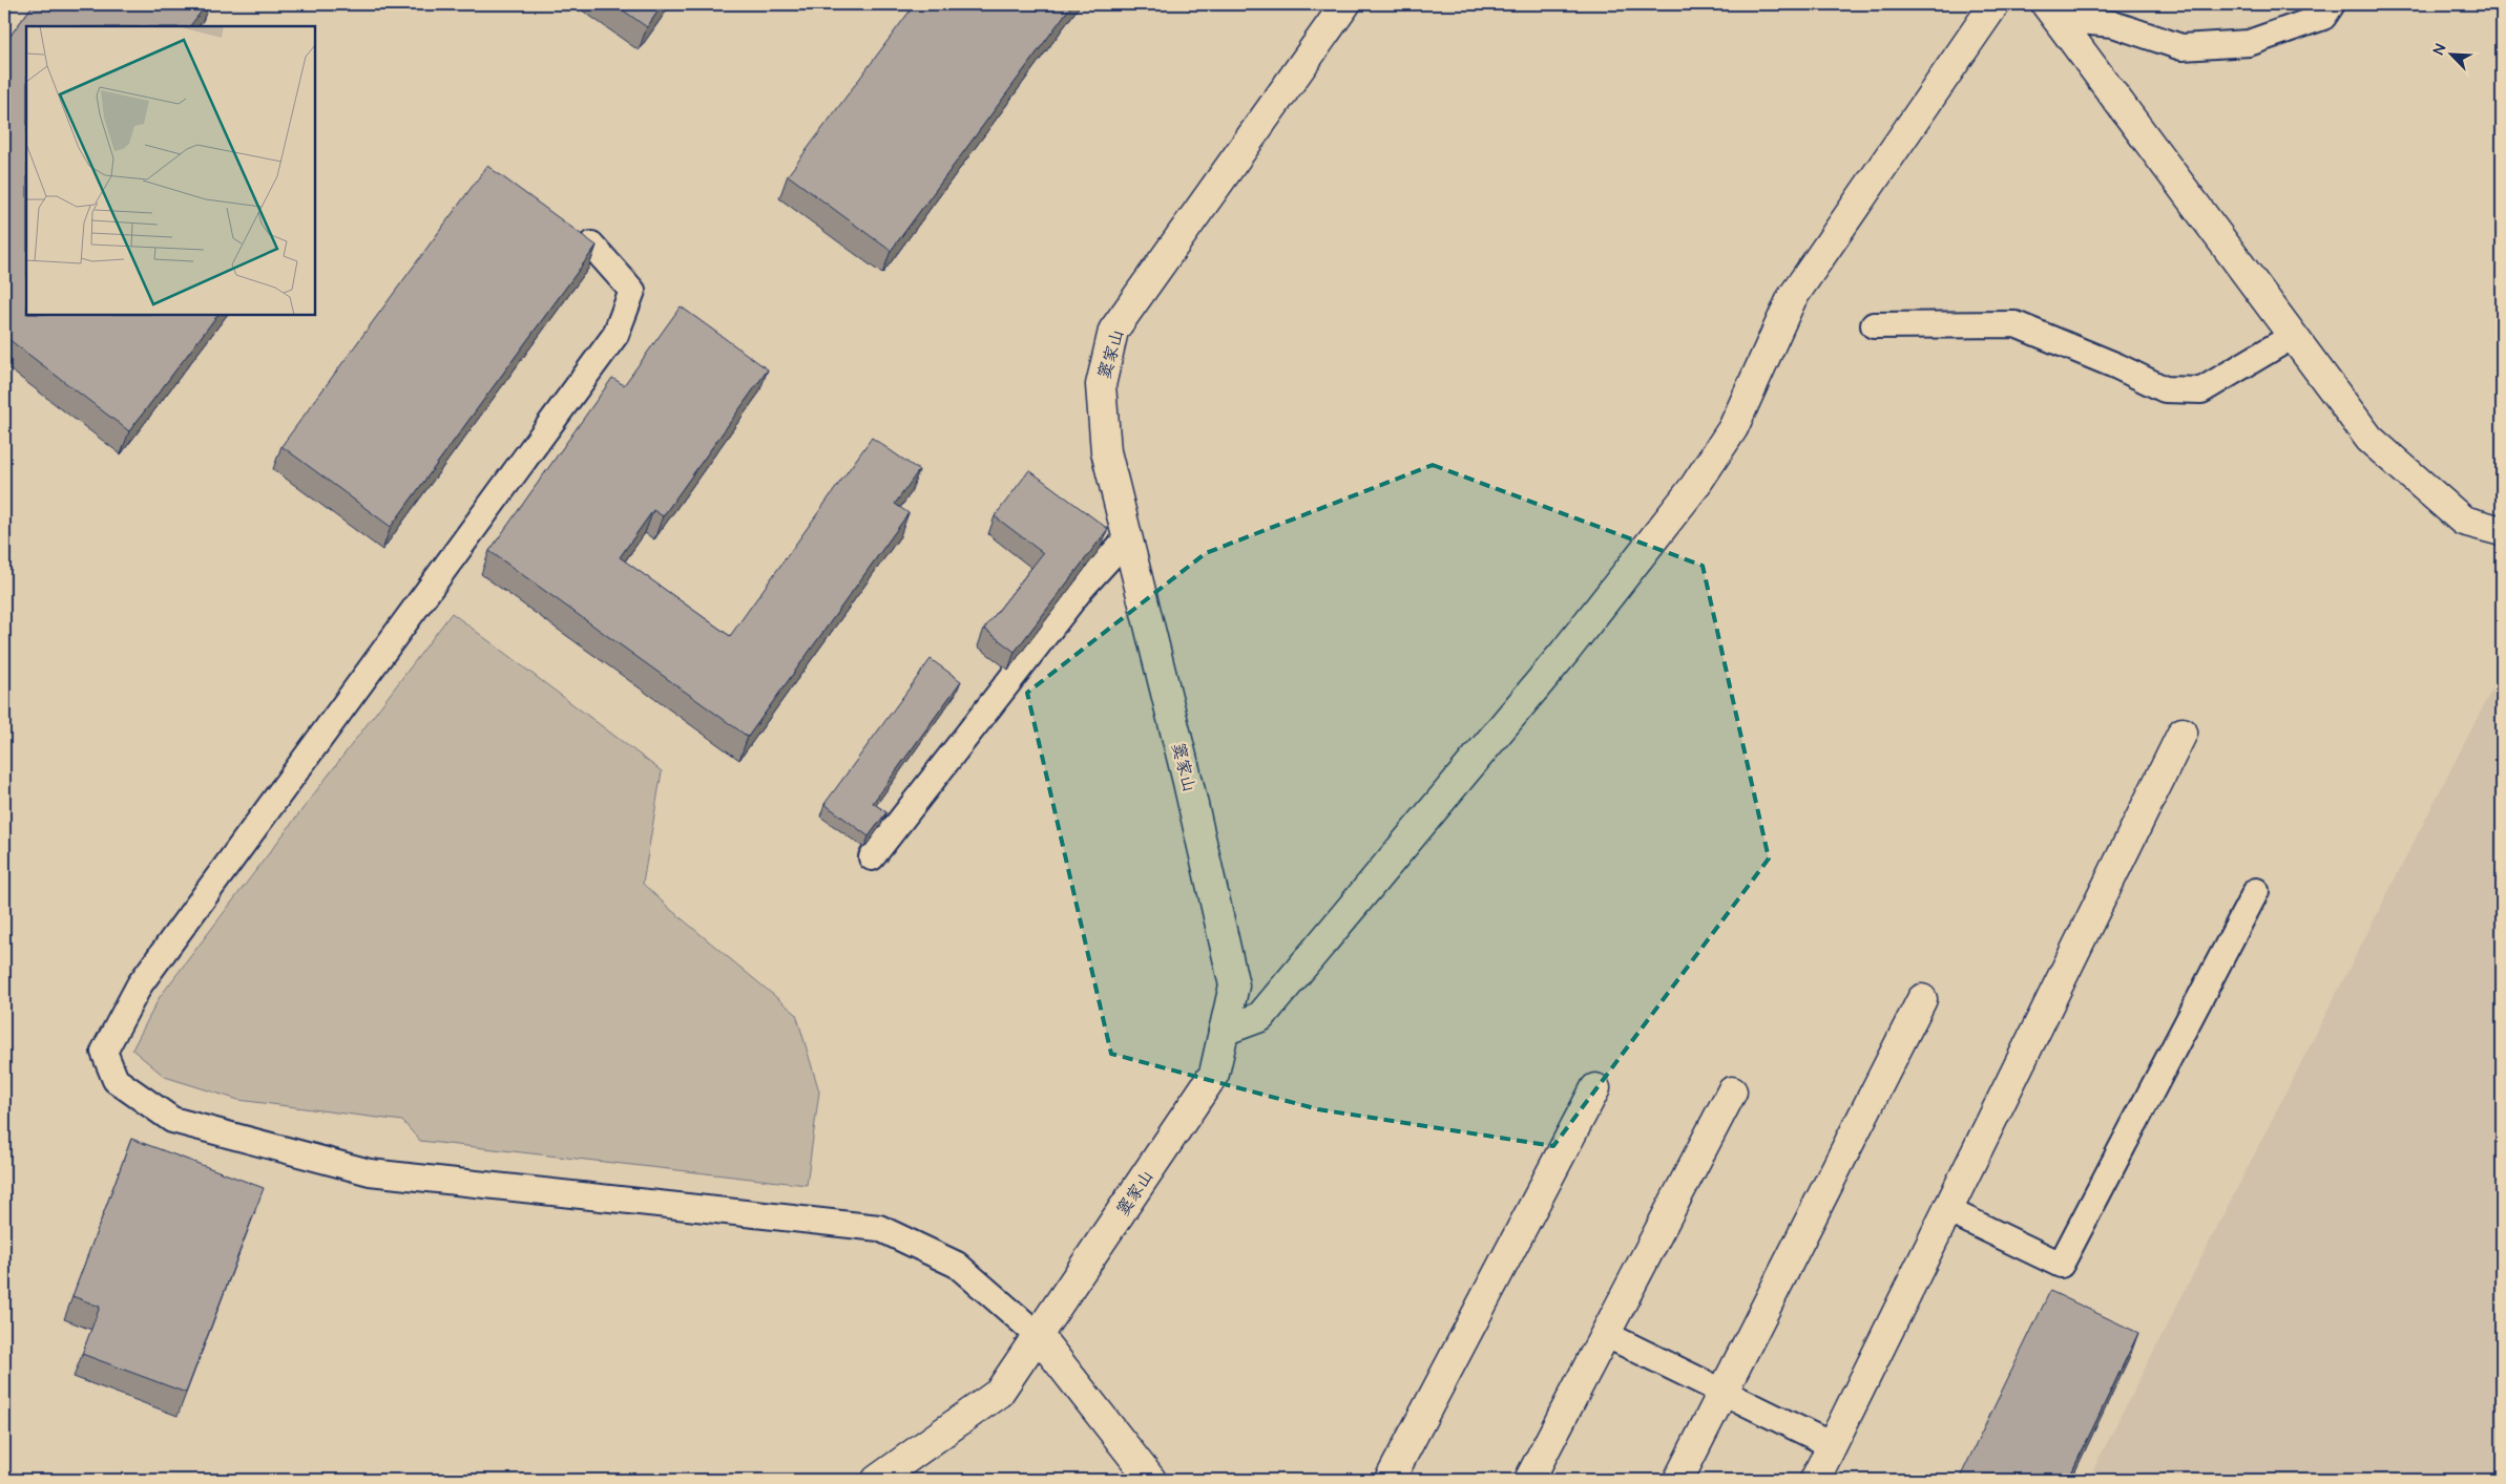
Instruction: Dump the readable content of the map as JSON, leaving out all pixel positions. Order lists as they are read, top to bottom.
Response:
{
  "streets": {
    "street": ["窦家山"]
  },
  "north": "top left"
}
